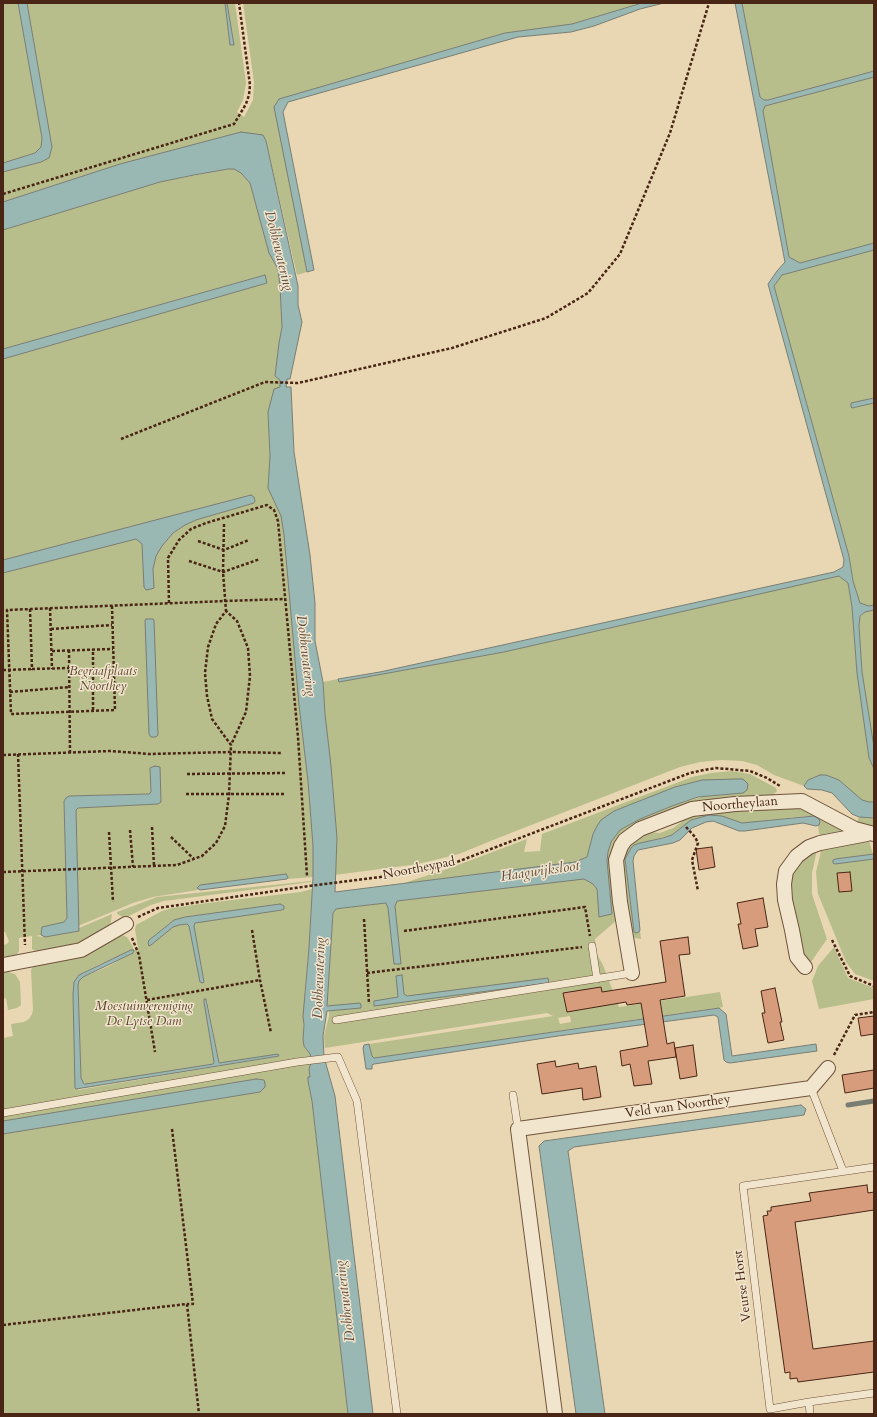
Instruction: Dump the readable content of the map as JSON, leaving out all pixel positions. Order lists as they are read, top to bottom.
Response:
{
  "streets": {
    "street": ["Noortheylaan", "Veld van Noorthey"],
    "lane": ["Veurse Horst"],
    "path": ["Noortheypad"]
  },
  "crossings": [
    ["Noortheylaan", "Noortheypad"]
  ],
  "water": ["Dobbewatering", "Haagwijksloot"],
  "parks": ["Begraafplaats Noorthey", "Moestuinvereniging De Lytse Dam"]
}
